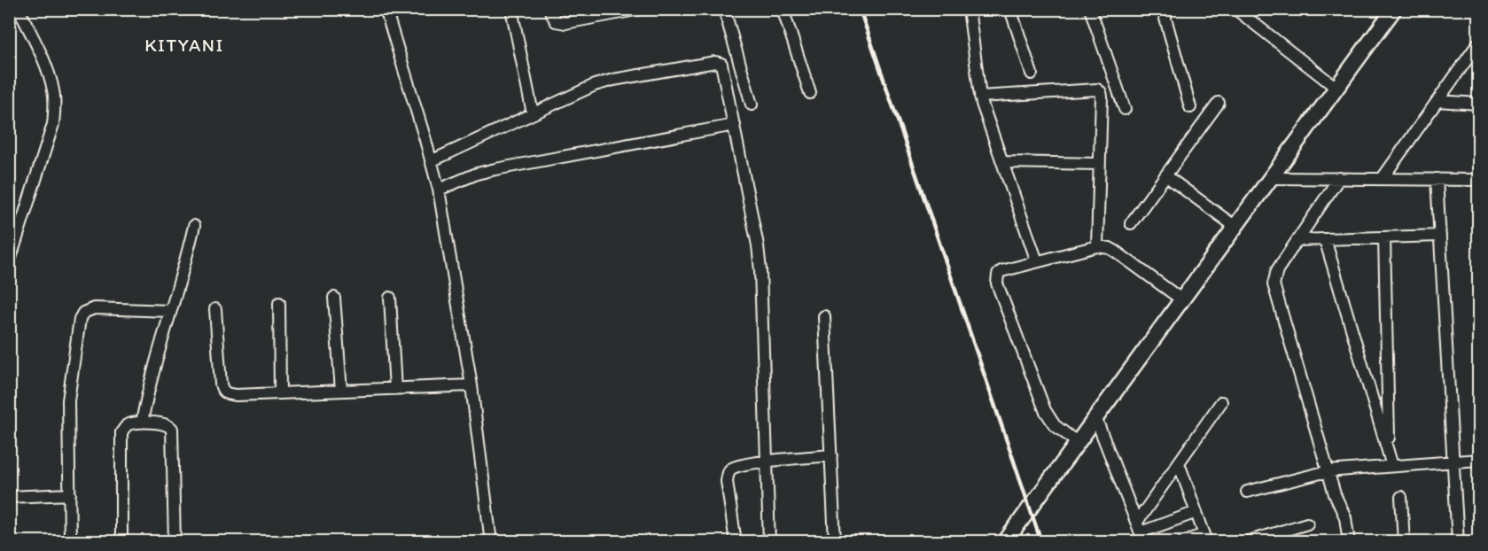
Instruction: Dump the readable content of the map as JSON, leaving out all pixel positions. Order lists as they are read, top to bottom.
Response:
{
  "districts": ["KITYANI"]
}
